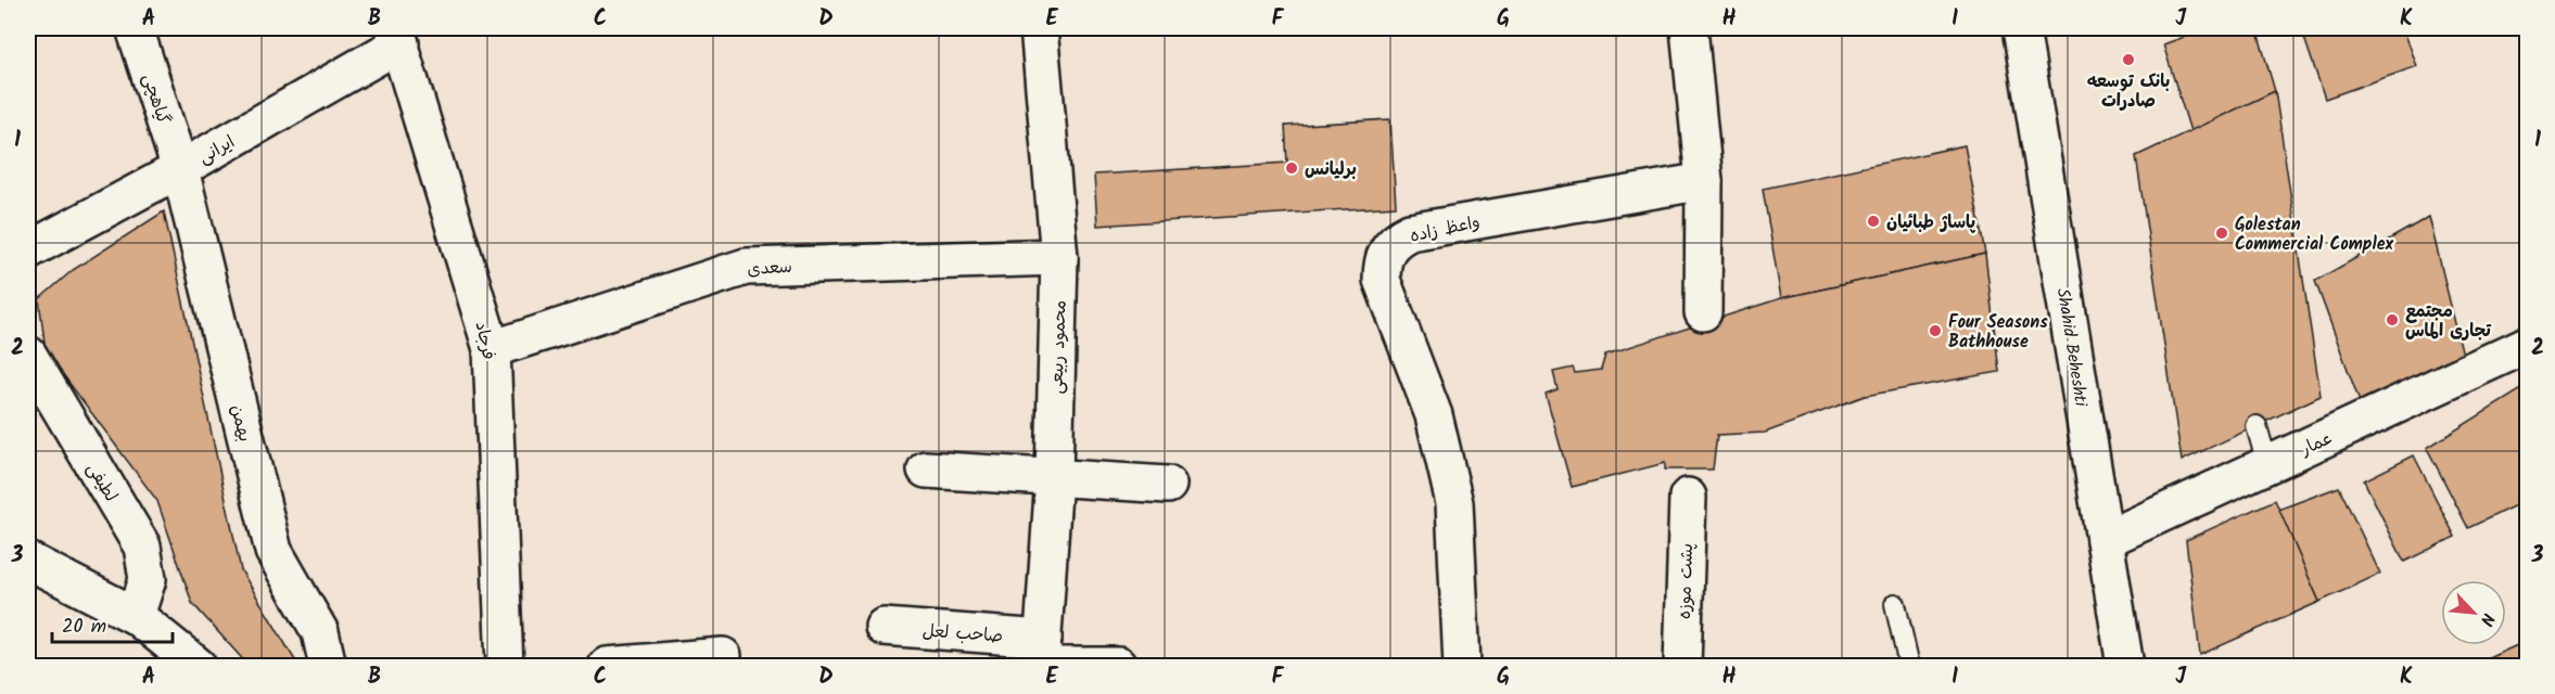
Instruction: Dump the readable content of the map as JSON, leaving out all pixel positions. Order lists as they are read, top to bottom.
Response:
{
  "streets": {
    "street": [
      "گیاهچی",
      "ایرانی",
      "واعظ زاده",
      "سعدی",
      "فرجاد",
      "محمود ربیعی",
      "Shahid Beheshti",
      "بهمن",
      "عمار",
      "لطیفی",
      "پشت موزه",
      "صاحب لعل"
    ]
  },
  "crossings": [
    ["گیاهچی", "ایرانی"],
    ["گیاهچی", "بهمن"],
    ["ایرانی", "فرجاد"],
    ["ایرانی", "بهمن"],
    ["سعدی", "فرجاد"],
    ["سعدی", "محمود ربیعی"],
    ["محمود ربیعی", "صاحب لعل"],
    ["Shahid Beheshti", "عمار"]
  ],
  "places": [
    "بانک توسعه صادرات",
    "برلیانس",
    "پاساژ طبائیان",
    "Golestan Commercial Complex",
    "مجتمع تجاری الماس",
    "Four Seasons Bathhouse"
  ],
  "scale_bar": "20 m",
  "north": "bottom right",
  "grid": {
    "columns": [
      "A",
      "B",
      "C",
      "D",
      "E",
      "F",
      "G",
      "H",
      "I",
      "J",
      "K"
    ],
    "rows": ["1", "2", "3"]
  }
}
